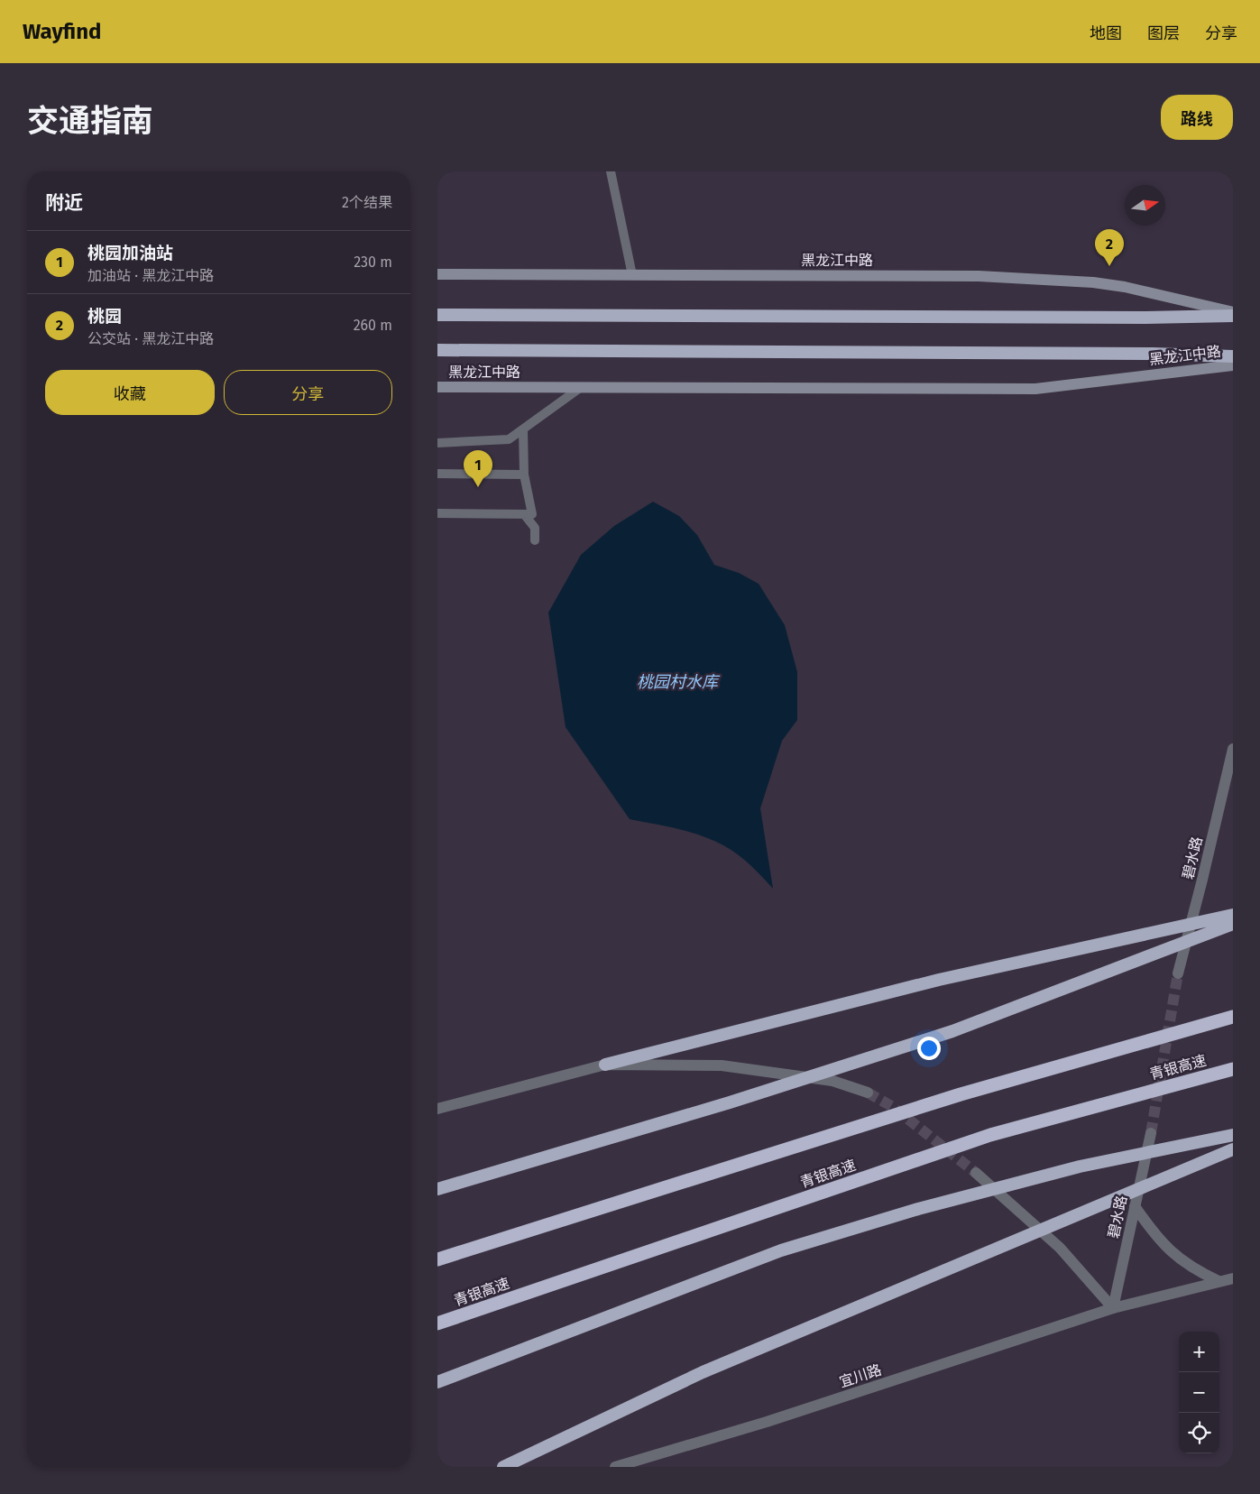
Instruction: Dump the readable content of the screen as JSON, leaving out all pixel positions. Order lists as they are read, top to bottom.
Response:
{
  "streets": {
    "highway": ["黑龙江中路", "青银高速"],
    "street": ["碧水路", "宜川路"]
  },
  "crossings": [
    ["碧水路", "宜川路"]
  ],
  "water": ["桃园村水库"],
  "north": "right",
  "page": {
    "header": "Wayfind",
    "nav": ["地图", "图层", "分享"],
    "title": "交通指南",
    "buttons": [
      "路线",
      ["收藏", "分享"]
    ],
    "heading": ["附近", "2个结果"],
    "pins": ["2", "1"],
    "list": [
      {
        "mark": "1",
        "name": "桃园加油站",
        "note": "加油站 · 黑龙江中路",
        "value": "230 m"
      },
      {
        "mark": "2",
        "name": "桃园",
        "note": "公交站 · 黑龙江中路",
        "value": "260 m"
      }
    ],
    "map_buttons": ["+", "−"]
  }
}
